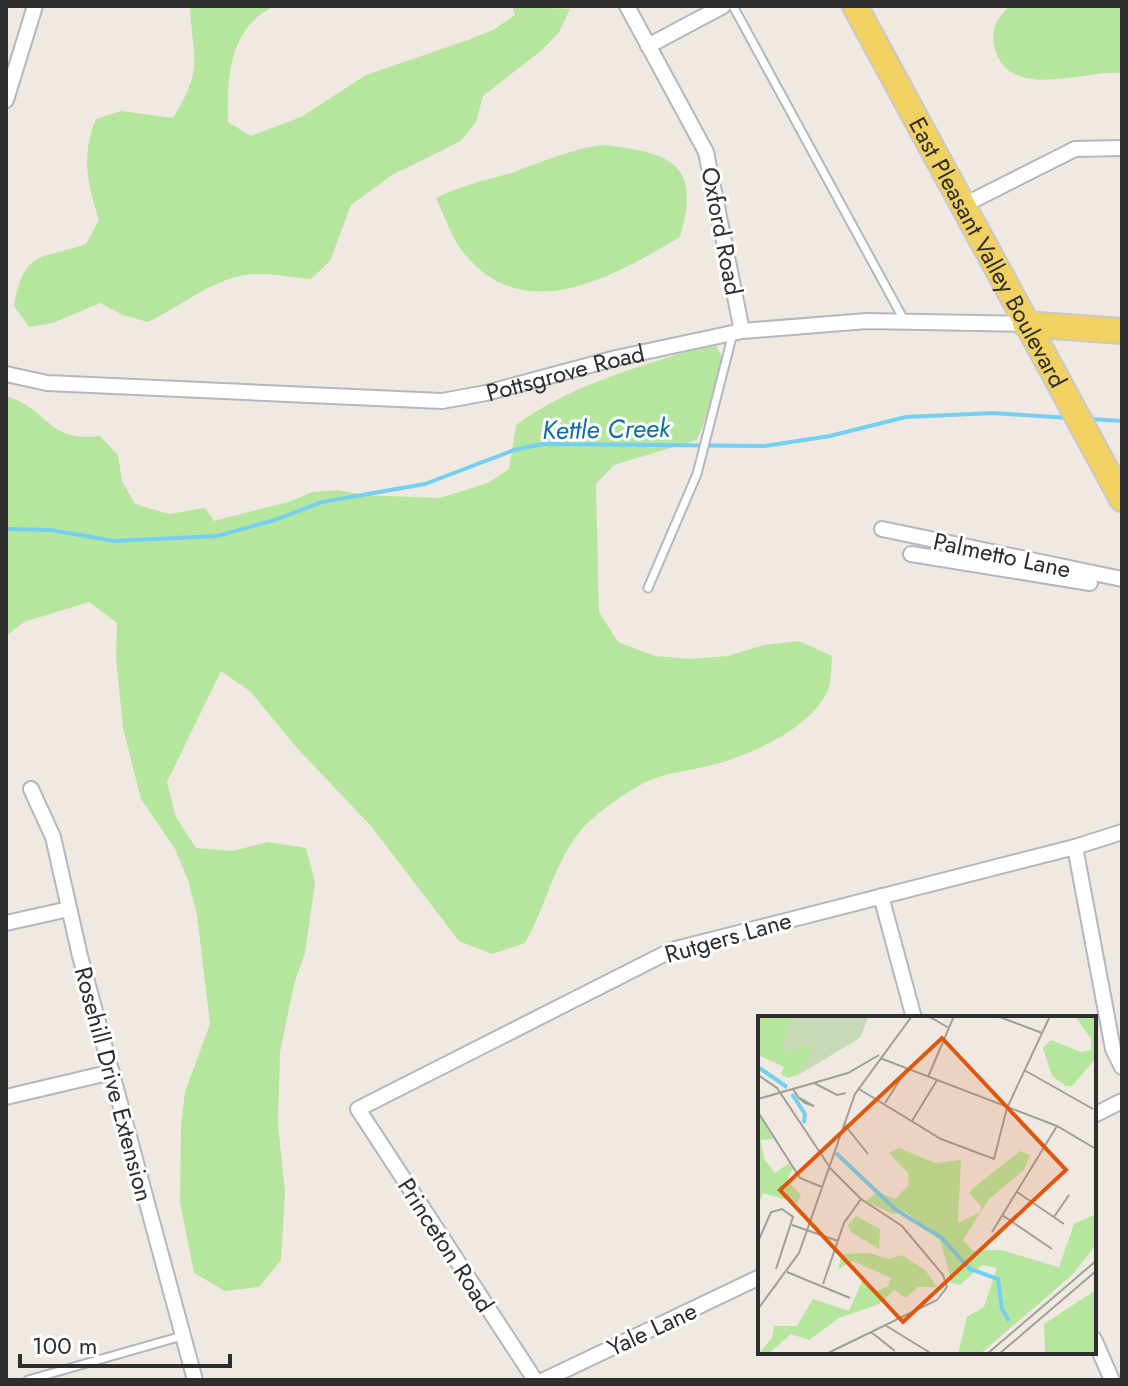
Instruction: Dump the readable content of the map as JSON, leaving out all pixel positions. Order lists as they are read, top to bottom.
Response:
{
  "streets": {
    "main road": ["East Pleasant Valley Boulevard", "Pottsgrove Road"],
    "street": [
      "Oxford Road",
      "Palmetto Lane",
      "Rutgers Lane",
      "Rosehill Drive Extension",
      "Princeton Road",
      "Yale Lane"
    ]
  },
  "crossings": [
    ["Oxford Road", "Pottsgrove Road"],
    ["East Pleasant Valley Boulevard", "Pottsgrove Road"],
    ["Rutgers Lane", "Princeton Road"]
  ],
  "water": ["Kettle Creek"],
  "scale_bar": "100 m"
}
